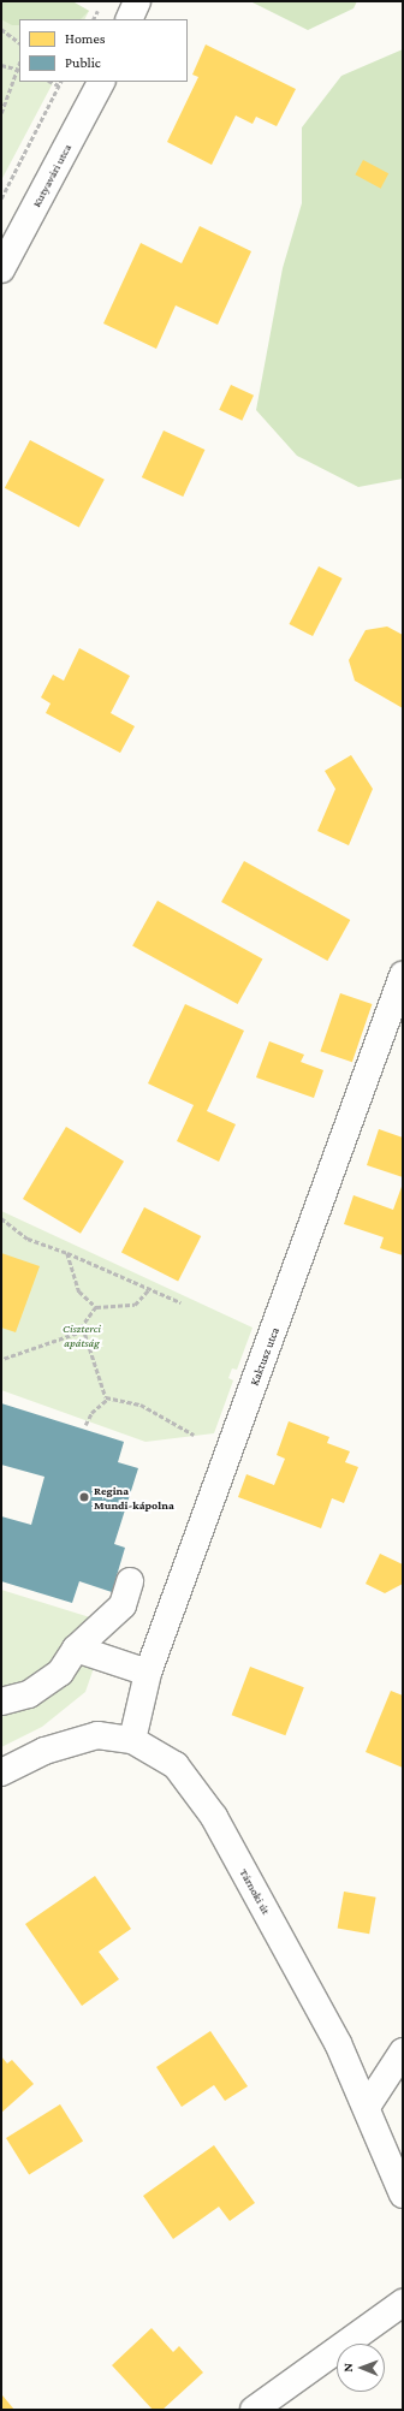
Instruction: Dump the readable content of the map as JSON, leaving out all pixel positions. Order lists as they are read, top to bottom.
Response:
{
  "streets": {
    "street": ["Kutyavári utca", "Kaktusz utca", "Tárnoki út"]
  },
  "crossings": [
    ["Kaktusz utca", "Tárnoki út"]
  ],
  "parks": ["Ciszterci apátság"],
  "places": ["Regina Mundi-kápolna"],
  "legend": ["Homes", "Public"],
  "north": "left"
}
